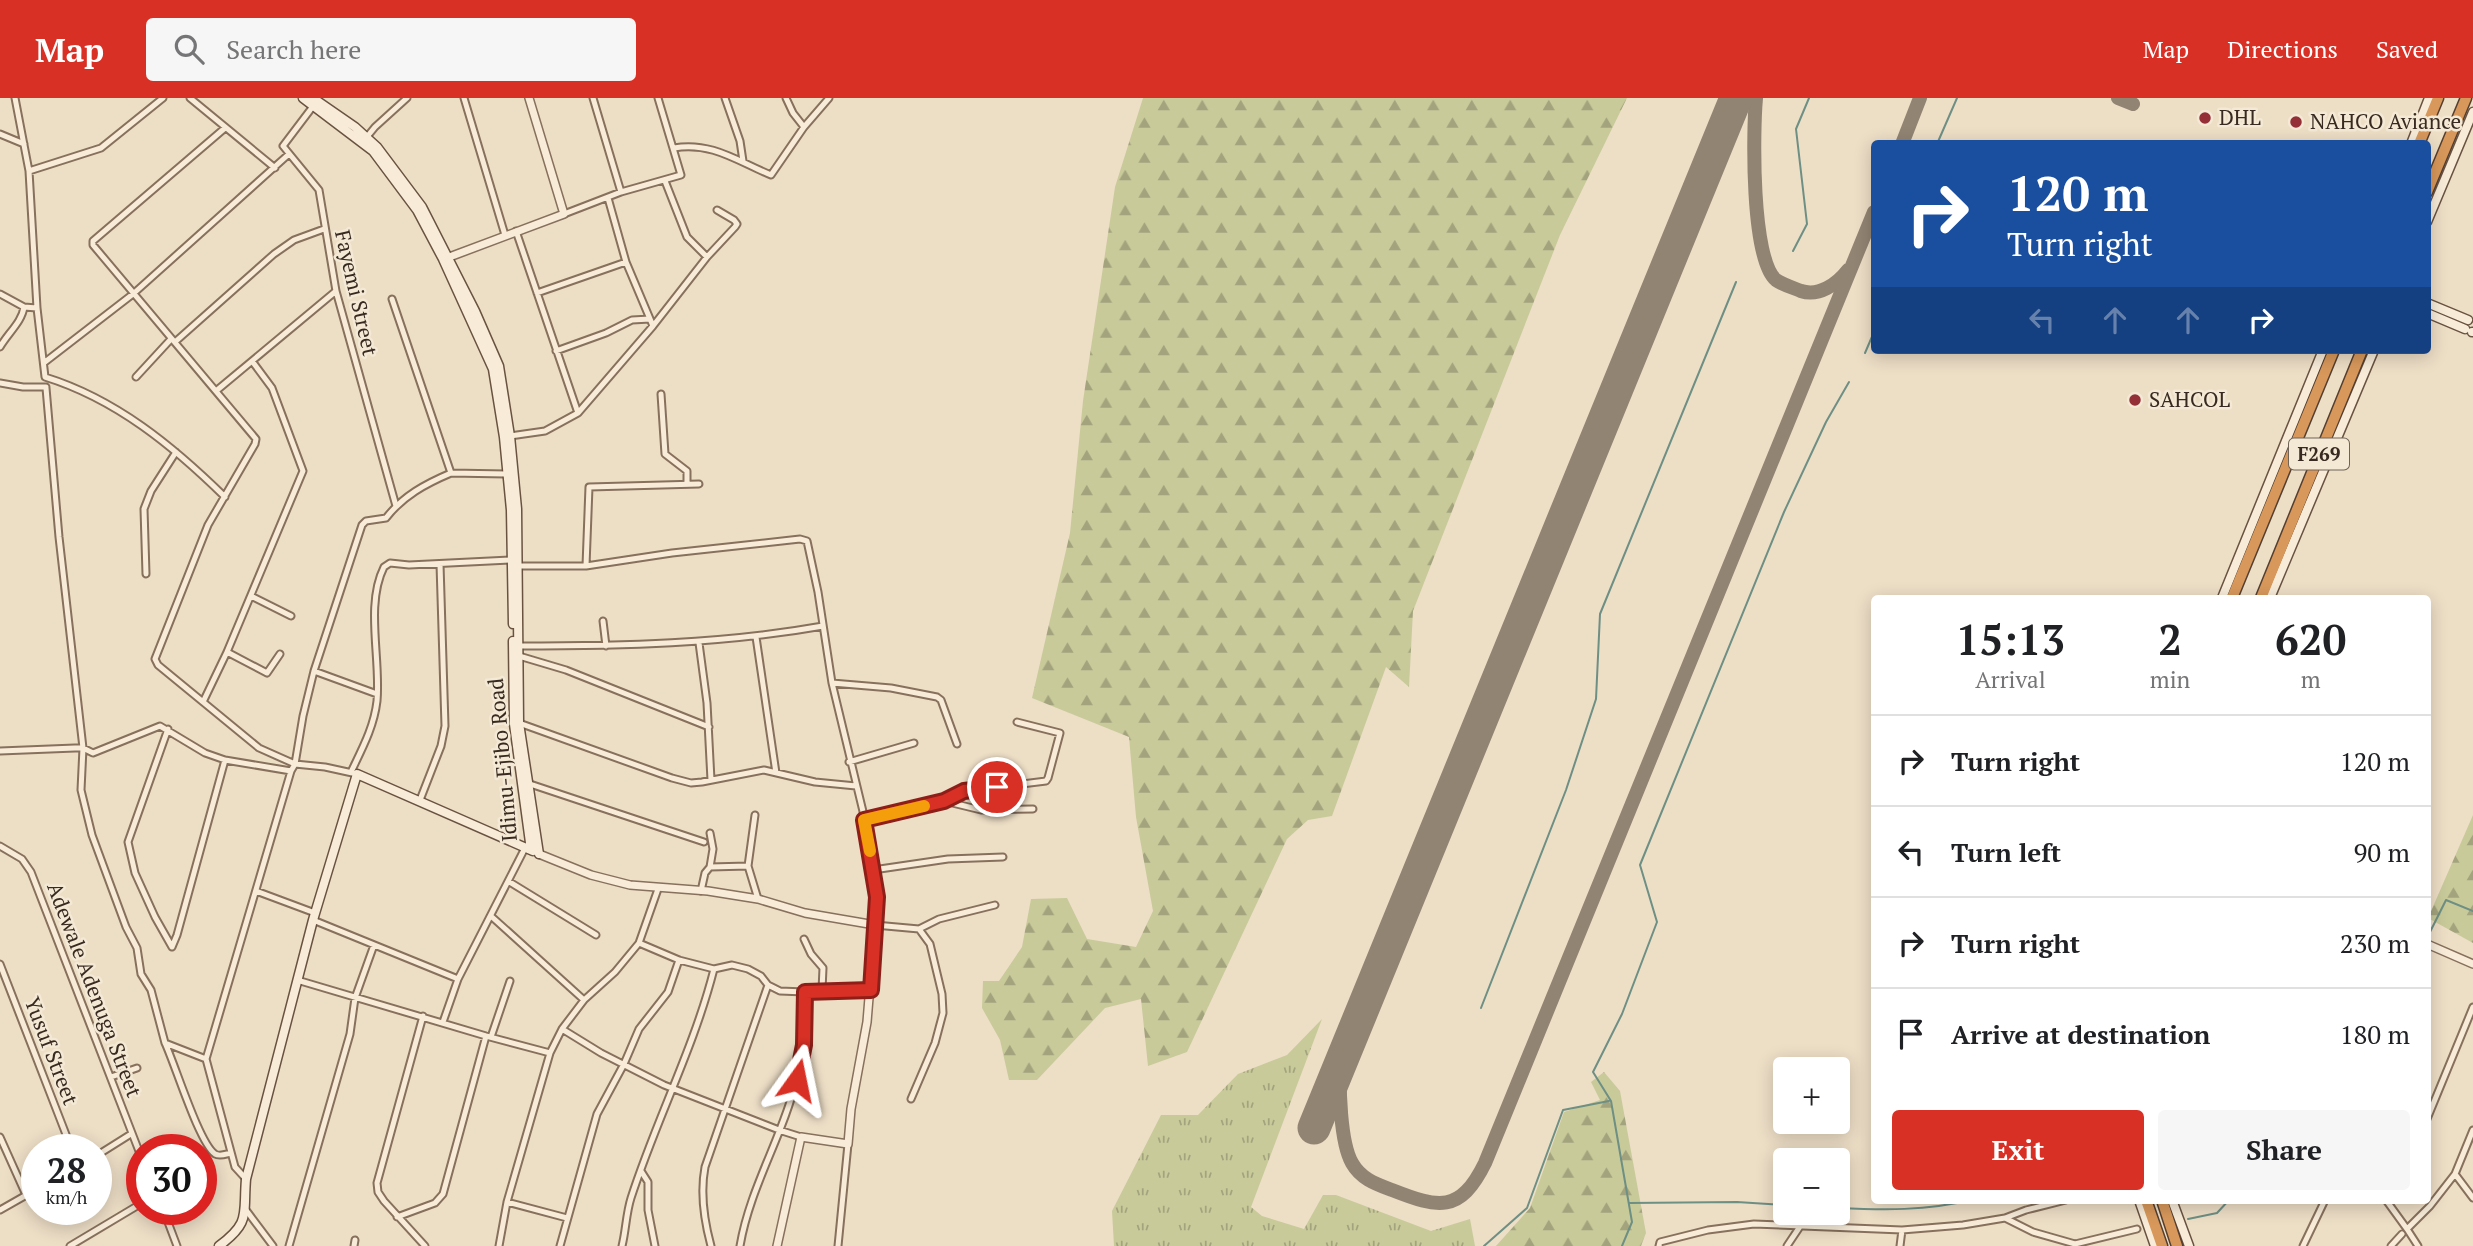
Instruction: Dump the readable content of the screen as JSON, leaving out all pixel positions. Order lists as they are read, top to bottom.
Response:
{
  "streets": {
    "highway": ["F269"],
    "main road": ["Idimu-Ejibo Road"],
    "street": ["Fayemi Street", "Adewale Adenuga Street", "Yusuf Street"]
  },
  "places": ["DHL", "NAHCO Aviance", "SAHCOL"],
  "page": {
    "header": "Map",
    "search": "Search here",
    "nav": ["Map", "Directions", "Saved"],
    "turn": ["120 m", "Turn right"],
    "eta": [
      "15:13",
      "Arrival",
      "2",
      "min",
      "620",
      "m"
    ],
    "list": [
      {
        "name": "Turn right",
        "value": "120 m"
      },
      {
        "name": "Turn left",
        "value": "90 m"
      },
      {
        "name": "Turn right",
        "value": "230 m"
      },
      {
        "name": "Arrive at destination",
        "value": "180 m"
      }
    ],
    "map_buttons": ["+", "−"],
    "buttons": ["Exit", "Share"],
    "speed": "28 km/h",
    "limit": "30"
  }
}
